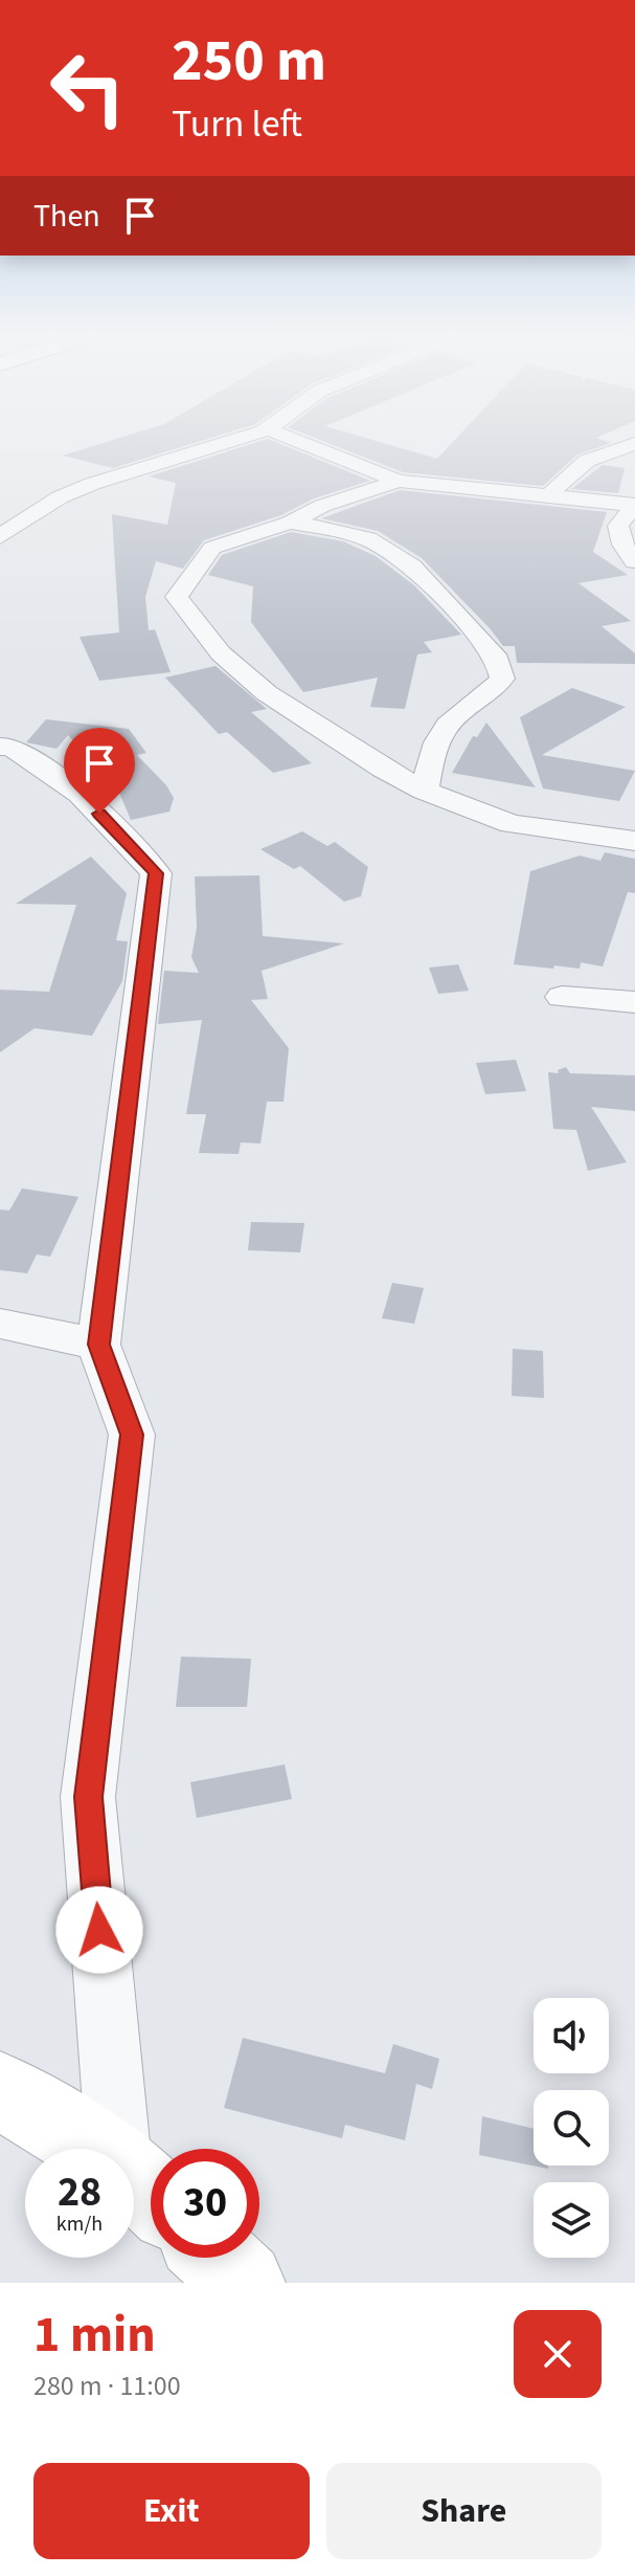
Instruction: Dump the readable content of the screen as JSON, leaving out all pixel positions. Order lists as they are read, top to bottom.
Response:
{
  "page": {
    "turn": ["250 m", "Turn left"],
    "then": "Then",
    "speed": "28 km/h",
    "limit": "30",
    "heading": ["1 min", "280 m · 11:00"],
    "buttons": ["Exit", "Share"]
  }
}
